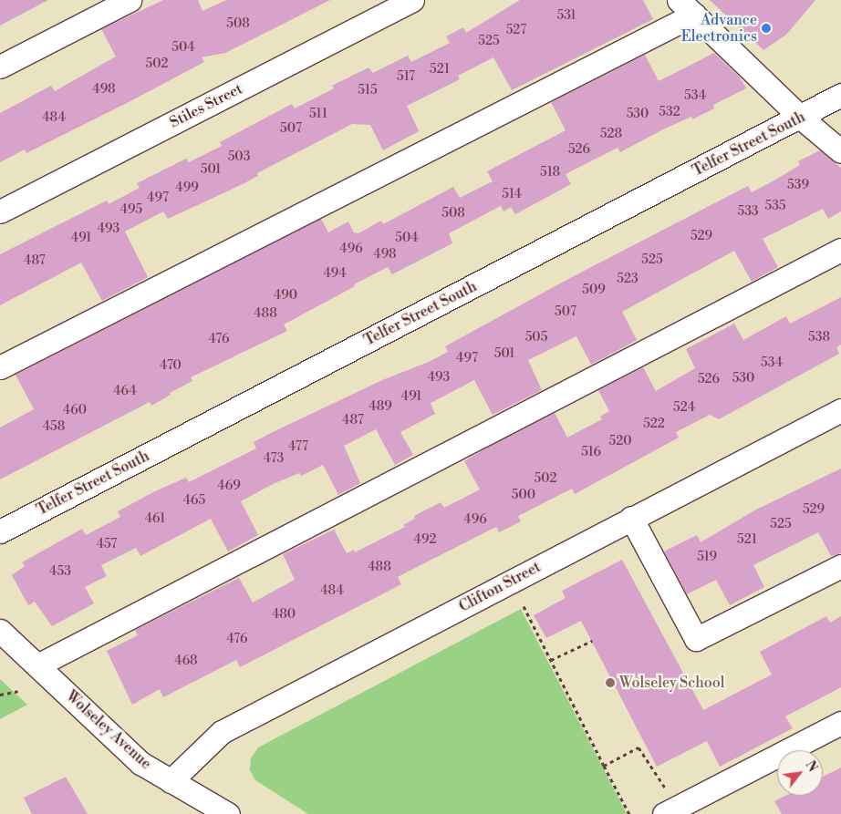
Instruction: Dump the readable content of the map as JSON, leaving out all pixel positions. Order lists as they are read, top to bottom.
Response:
{
  "streets": {
    "street": [
      "Stiles Street",
      "Telfer Street South",
      "Clifton Street",
      "Wolseley Avenue"
    ]
  },
  "crossings": [
    ["Clifton Street", "Wolseley Avenue"]
  ],
  "places": ["Advance Electronics", "Wolseley School"],
  "house_numbers": [
    "531",
    "508",
    "527",
    "525",
    "504",
    "502",
    "521",
    "517",
    "498",
    "515",
    "534",
    "532",
    "511",
    "530",
    "484",
    "507",
    "528",
    "526",
    "503",
    "501",
    "518",
    "539",
    "499",
    "514",
    "497",
    "535",
    "495",
    "533",
    "508",
    "493",
    "529",
    "491",
    "504",
    "496",
    "498",
    "525",
    "487",
    "494",
    "523",
    "509",
    "490",
    "507",
    "488",
    "505",
    "538",
    "476",
    "501",
    "497",
    "534",
    "470",
    "493",
    "530",
    "526",
    "464",
    "491",
    "489",
    "524",
    "460",
    "487",
    "522",
    "458",
    "520",
    "477",
    "516",
    "473",
    "502",
    "469",
    "500",
    "465",
    "529",
    "461",
    "496",
    "525",
    "492",
    "521",
    "457",
    "519",
    "488",
    "453",
    "484",
    "480",
    "476",
    "468"
  ],
  "north": "top right"
}
